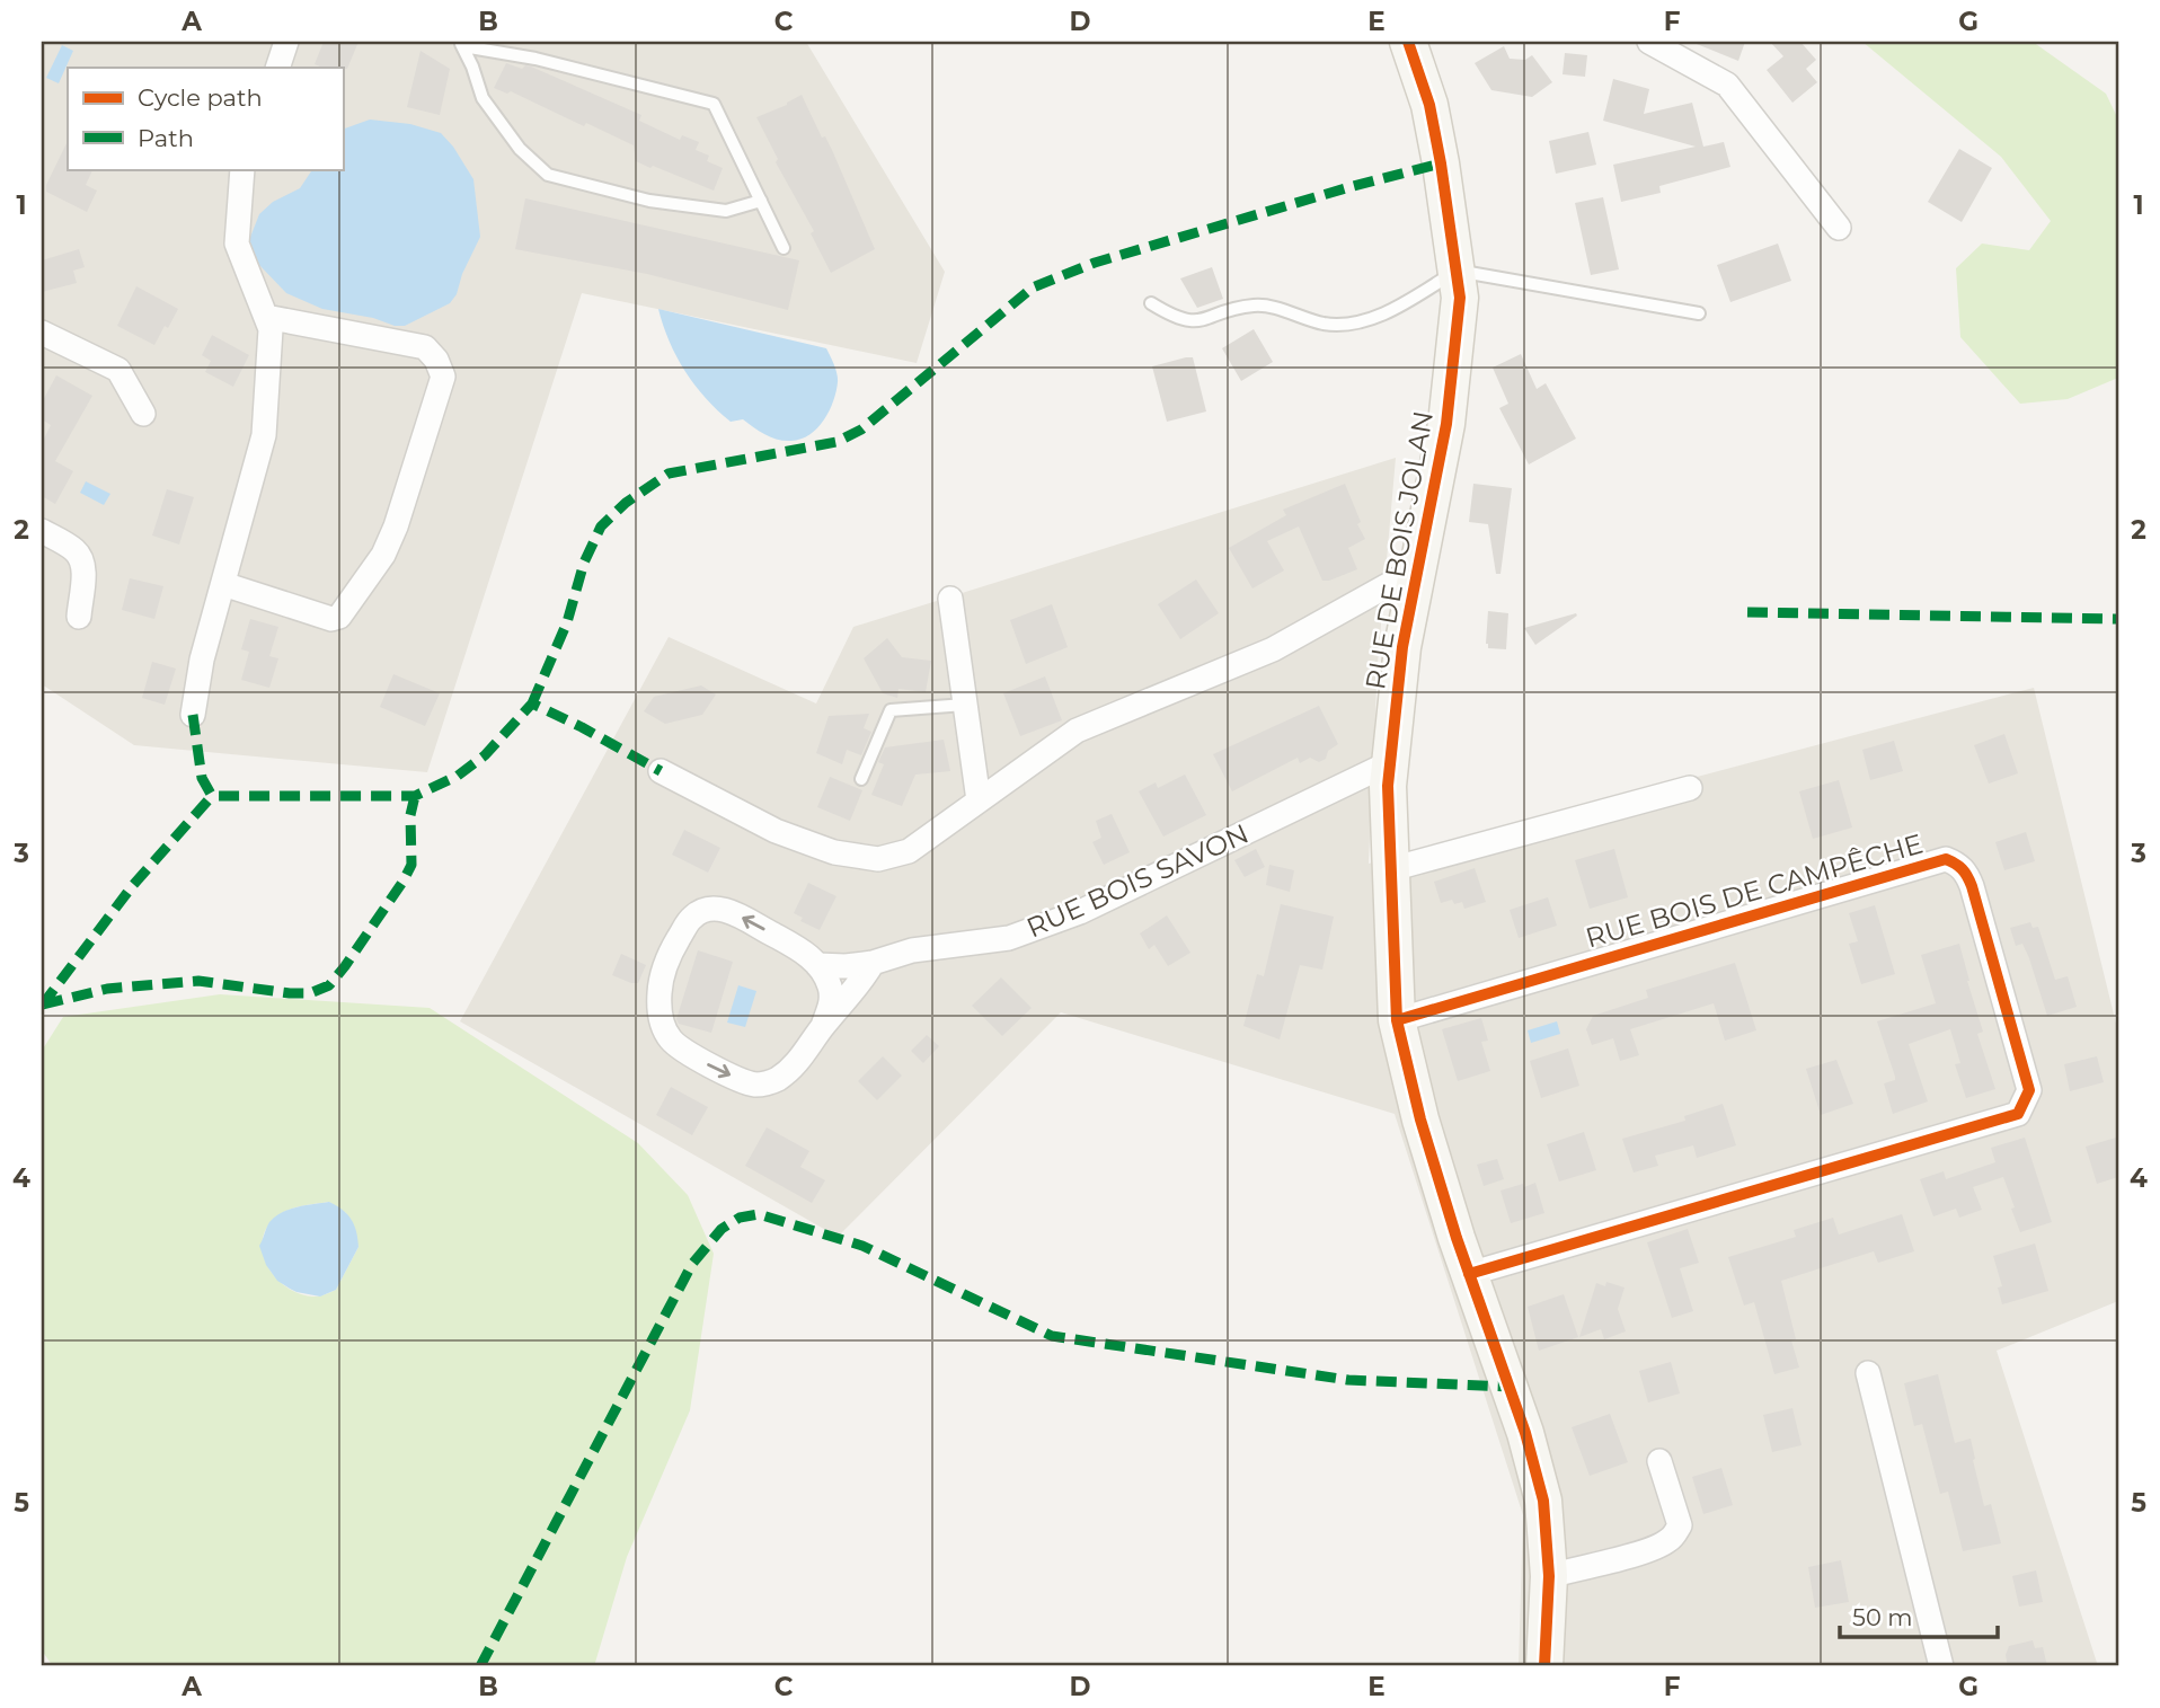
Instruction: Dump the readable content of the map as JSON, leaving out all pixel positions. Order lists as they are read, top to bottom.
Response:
{
  "streets": {
    "street": ["RUE DE BOIS JOLAN", "RUE BOIS SAVON", "RUE BOIS DE CAMPÊCHE"]
  },
  "crossings": [
    ["RUE DE BOIS JOLAN", "RUE BOIS SAVON"],
    ["RUE DE BOIS JOLAN", "RUE BOIS DE CAMPÊCHE"]
  ],
  "legend": ["Cycle path", "Path"],
  "scale_bar": "50 m",
  "grid": {
    "columns": [
      "A",
      "B",
      "C",
      "D",
      "E",
      "F",
      "G"
    ],
    "rows": [
      "1",
      "2",
      "3",
      "4",
      "5"
    ]
  }
}
